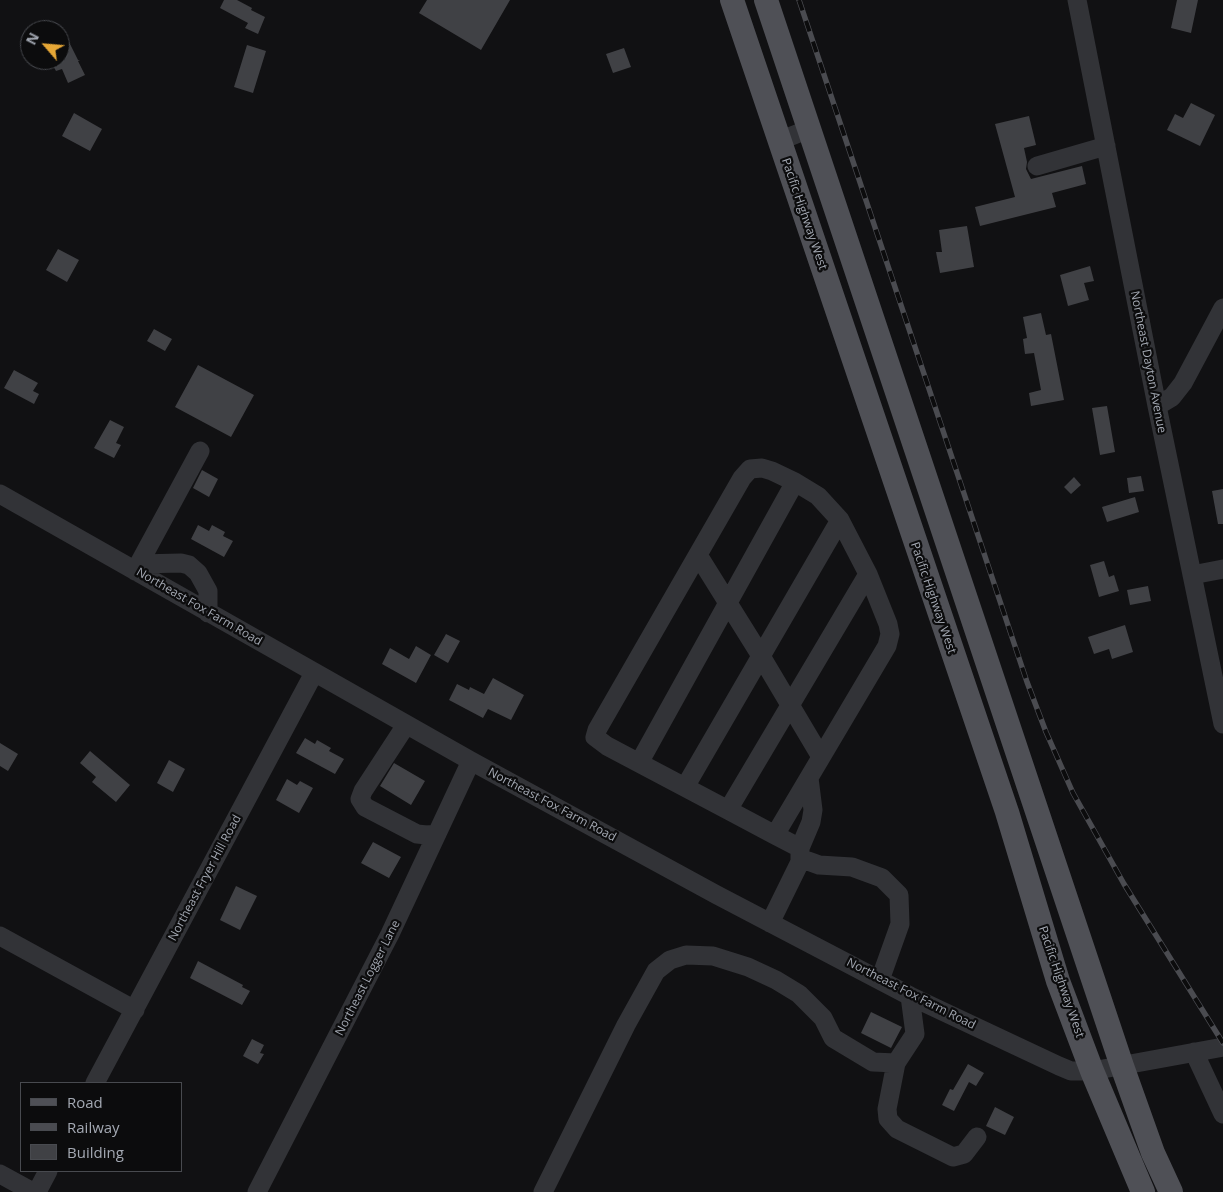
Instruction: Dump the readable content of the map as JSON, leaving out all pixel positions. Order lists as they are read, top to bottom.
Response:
{
  "streets": {
    "main road": ["Pacific Highway West"],
    "street": [
      "Northeast Dayton Avenue",
      "Northeast Fox Farm Road",
      "Northeast Fryer Hill Road",
      "Northeast Logger Lane"
    ]
  },
  "crossings": [
    ["Pacific Highway West", "Northeast Fox Farm Road"],
    ["Northeast Fox Farm Road", "Northeast Fryer Hill Road"],
    ["Northeast Fox Farm Road", "Northeast Logger Lane"]
  ],
  "legend": ["Road", "Railway", "Building"],
  "north": "top left"
}
